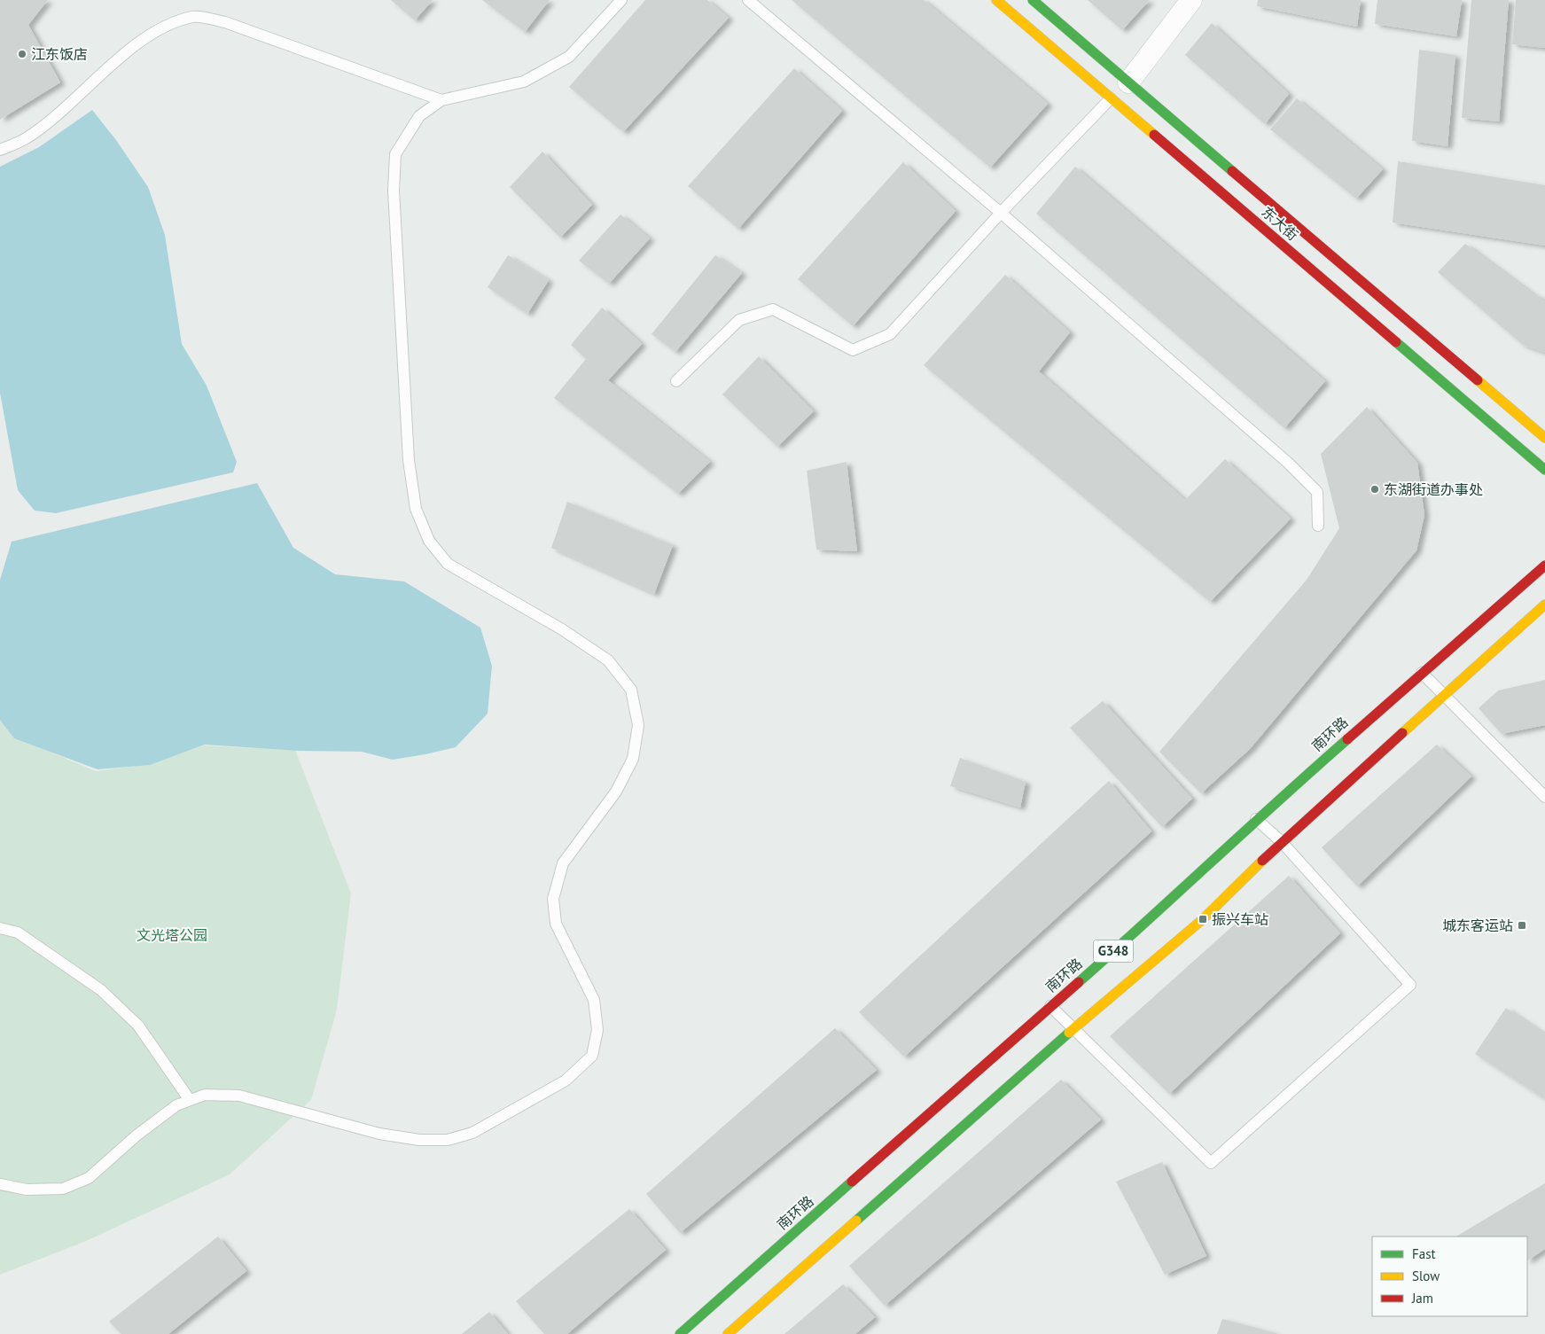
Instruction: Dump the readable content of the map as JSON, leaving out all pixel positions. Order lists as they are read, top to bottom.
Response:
{
  "streets": {
    "main road": ["东大街", "南环路", "G348"]
  },
  "parks": ["文光塔公园"],
  "places": {
    "other": ["江东饭店", "东湖街道办事处"],
    "transit": ["振兴车站", "城东客运站"]
  },
  "legend": ["Fast", "Slow", "Jam"]
}
